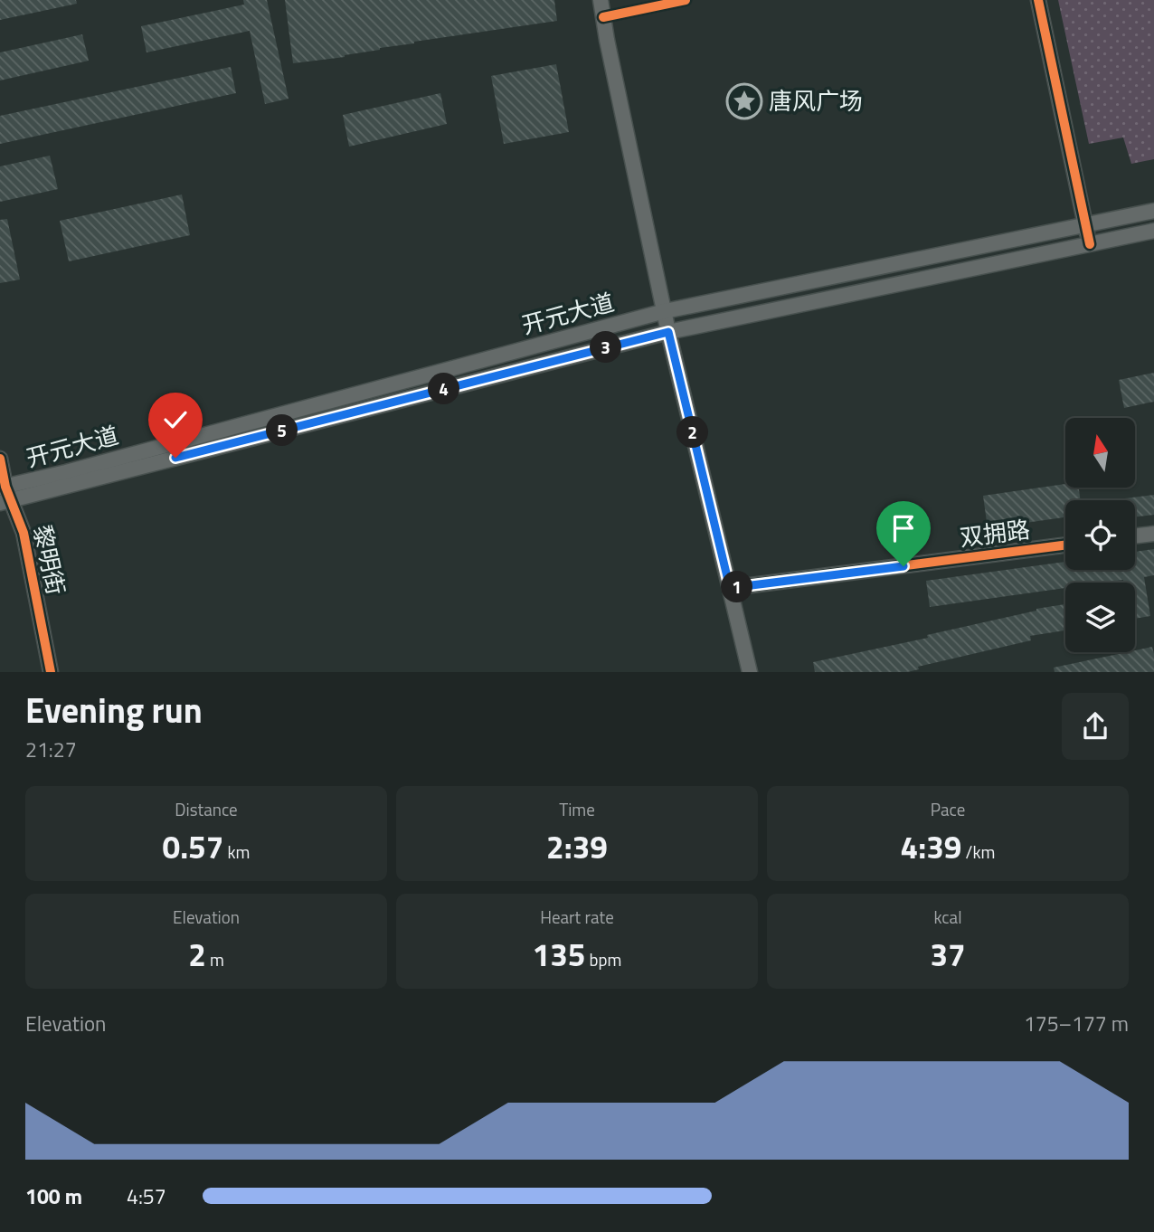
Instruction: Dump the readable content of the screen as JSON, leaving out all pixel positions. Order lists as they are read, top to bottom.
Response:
{
  "streets": {
    "main road": ["开元大道", "双拥路", "黎明街"]
  },
  "crossings": [
    ["开元大道", "黎明街"]
  ],
  "places": {
    "place": ["唐风广场"]
  },
  "north": "top",
  "page": {
    "pins": [
      "3",
      "4",
      "5",
      "2",
      "1"
    ],
    "heading": ["Evening run", "21:27"],
    "stats": [
      ["Distance", "0.57 km"],
      ["Time", "2:39"],
      ["Pace", "4:39 /km"],
      ["Elevation", "2 m"],
      ["Heart rate", "135 bpm"],
      ["kcal", "37"]
    ],
    "chart": ["Elevation", "175–177 m"],
    "list": [
      {
        "name": "100 m",
        "note": "4:57"
      }
    ]
  }
}
